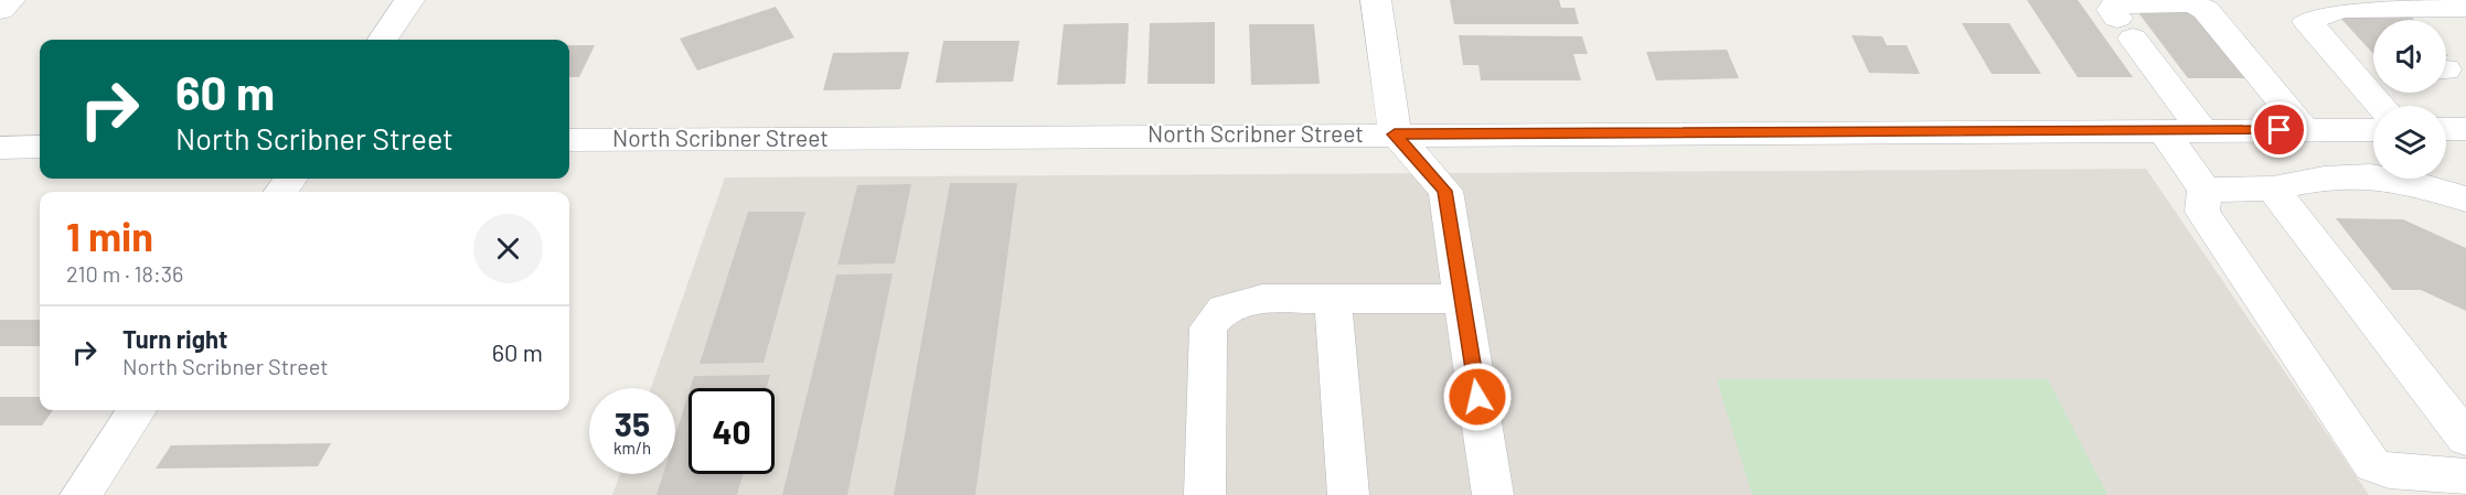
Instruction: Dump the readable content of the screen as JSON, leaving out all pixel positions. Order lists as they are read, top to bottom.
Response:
{
  "streets": {
    "street": ["North Scribner Street"]
  },
  "page": {
    "turn": ["60 m", "North Scribner Street"],
    "heading": ["1 min", "210 m · 18:36"],
    "list": [
      {
        "name": "Turn right",
        "note": "North Scribner Street",
        "value": "60 m"
      }
    ],
    "speed": "35 km/h",
    "limit": "40"
  }
}
